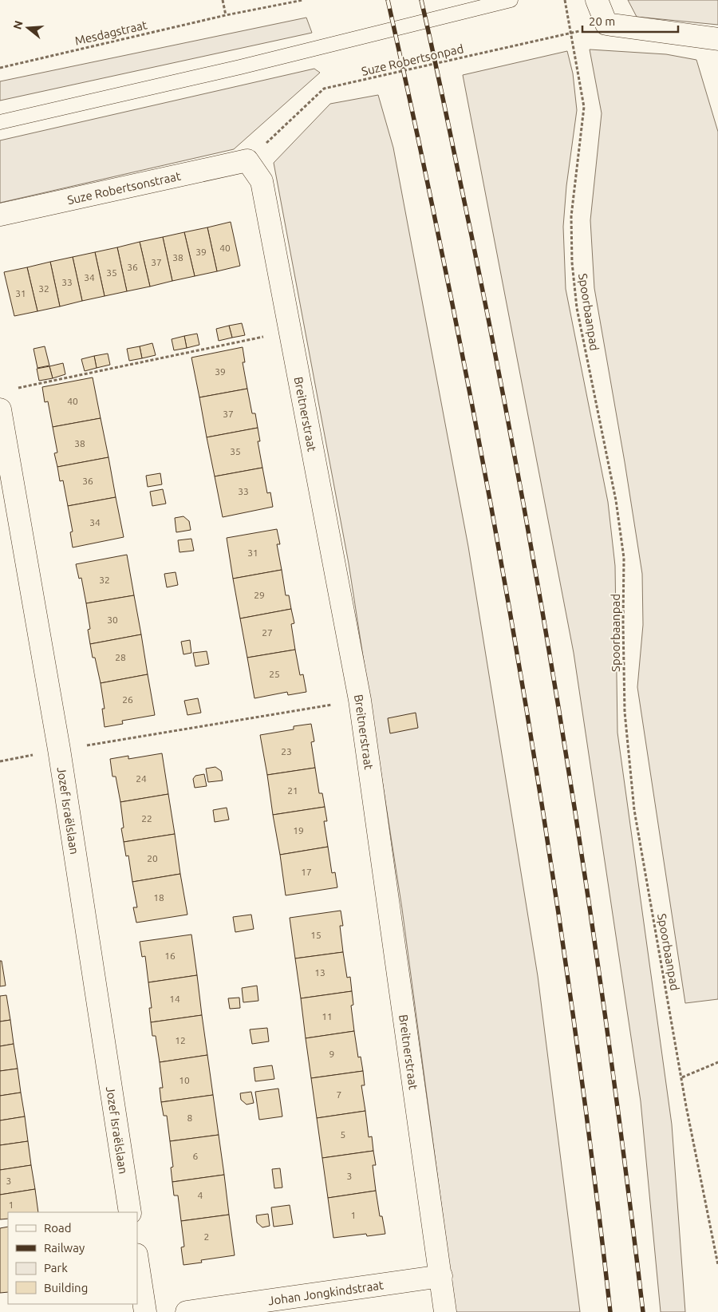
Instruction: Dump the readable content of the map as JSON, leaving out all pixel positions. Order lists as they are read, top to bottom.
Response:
{
  "streets": {
    "street": [
      "Suze Robertsonstraat",
      "Breitnerstraat",
      "Jozef Israëlslaan",
      "Johan Jongkindstraat"
    ],
    "path": ["Mesdagstraat", "Suze Robertsonpad", "Spoorbaanpad"]
  },
  "crossings": [
    ["Suze Robertsonpad", "Suze Robertsonstraat"],
    ["Suze Robertsonpad", "Spoorbaanpad"],
    ["Suze Robertsonpad", "Breitnerstraat"],
    ["Suze Robertsonstraat", "Breitnerstraat"],
    ["Breitnerstraat", "Johan Jongkindstraat"]
  ],
  "house_numbers": [
    "40",
    "39",
    "38",
    "37",
    "36",
    "35",
    "34",
    "33",
    "32",
    "31",
    "39",
    "40",
    "37",
    "38",
    "35",
    "36",
    "33",
    "34",
    "31",
    "32",
    "29",
    "30",
    "27",
    "28",
    "25",
    "26",
    "23",
    "24",
    "21",
    "22",
    "19",
    "20",
    "17",
    "18",
    "15",
    "16",
    "13",
    "14",
    "11",
    "12",
    "9",
    "10",
    "7",
    "8",
    "5",
    "6",
    "3",
    "3",
    "4",
    "1",
    "1",
    "2"
  ],
  "legend": [
    "Road",
    "Railway",
    "Park",
    "Building"
  ],
  "scale_bar": "20 m",
  "north": "left"
}
